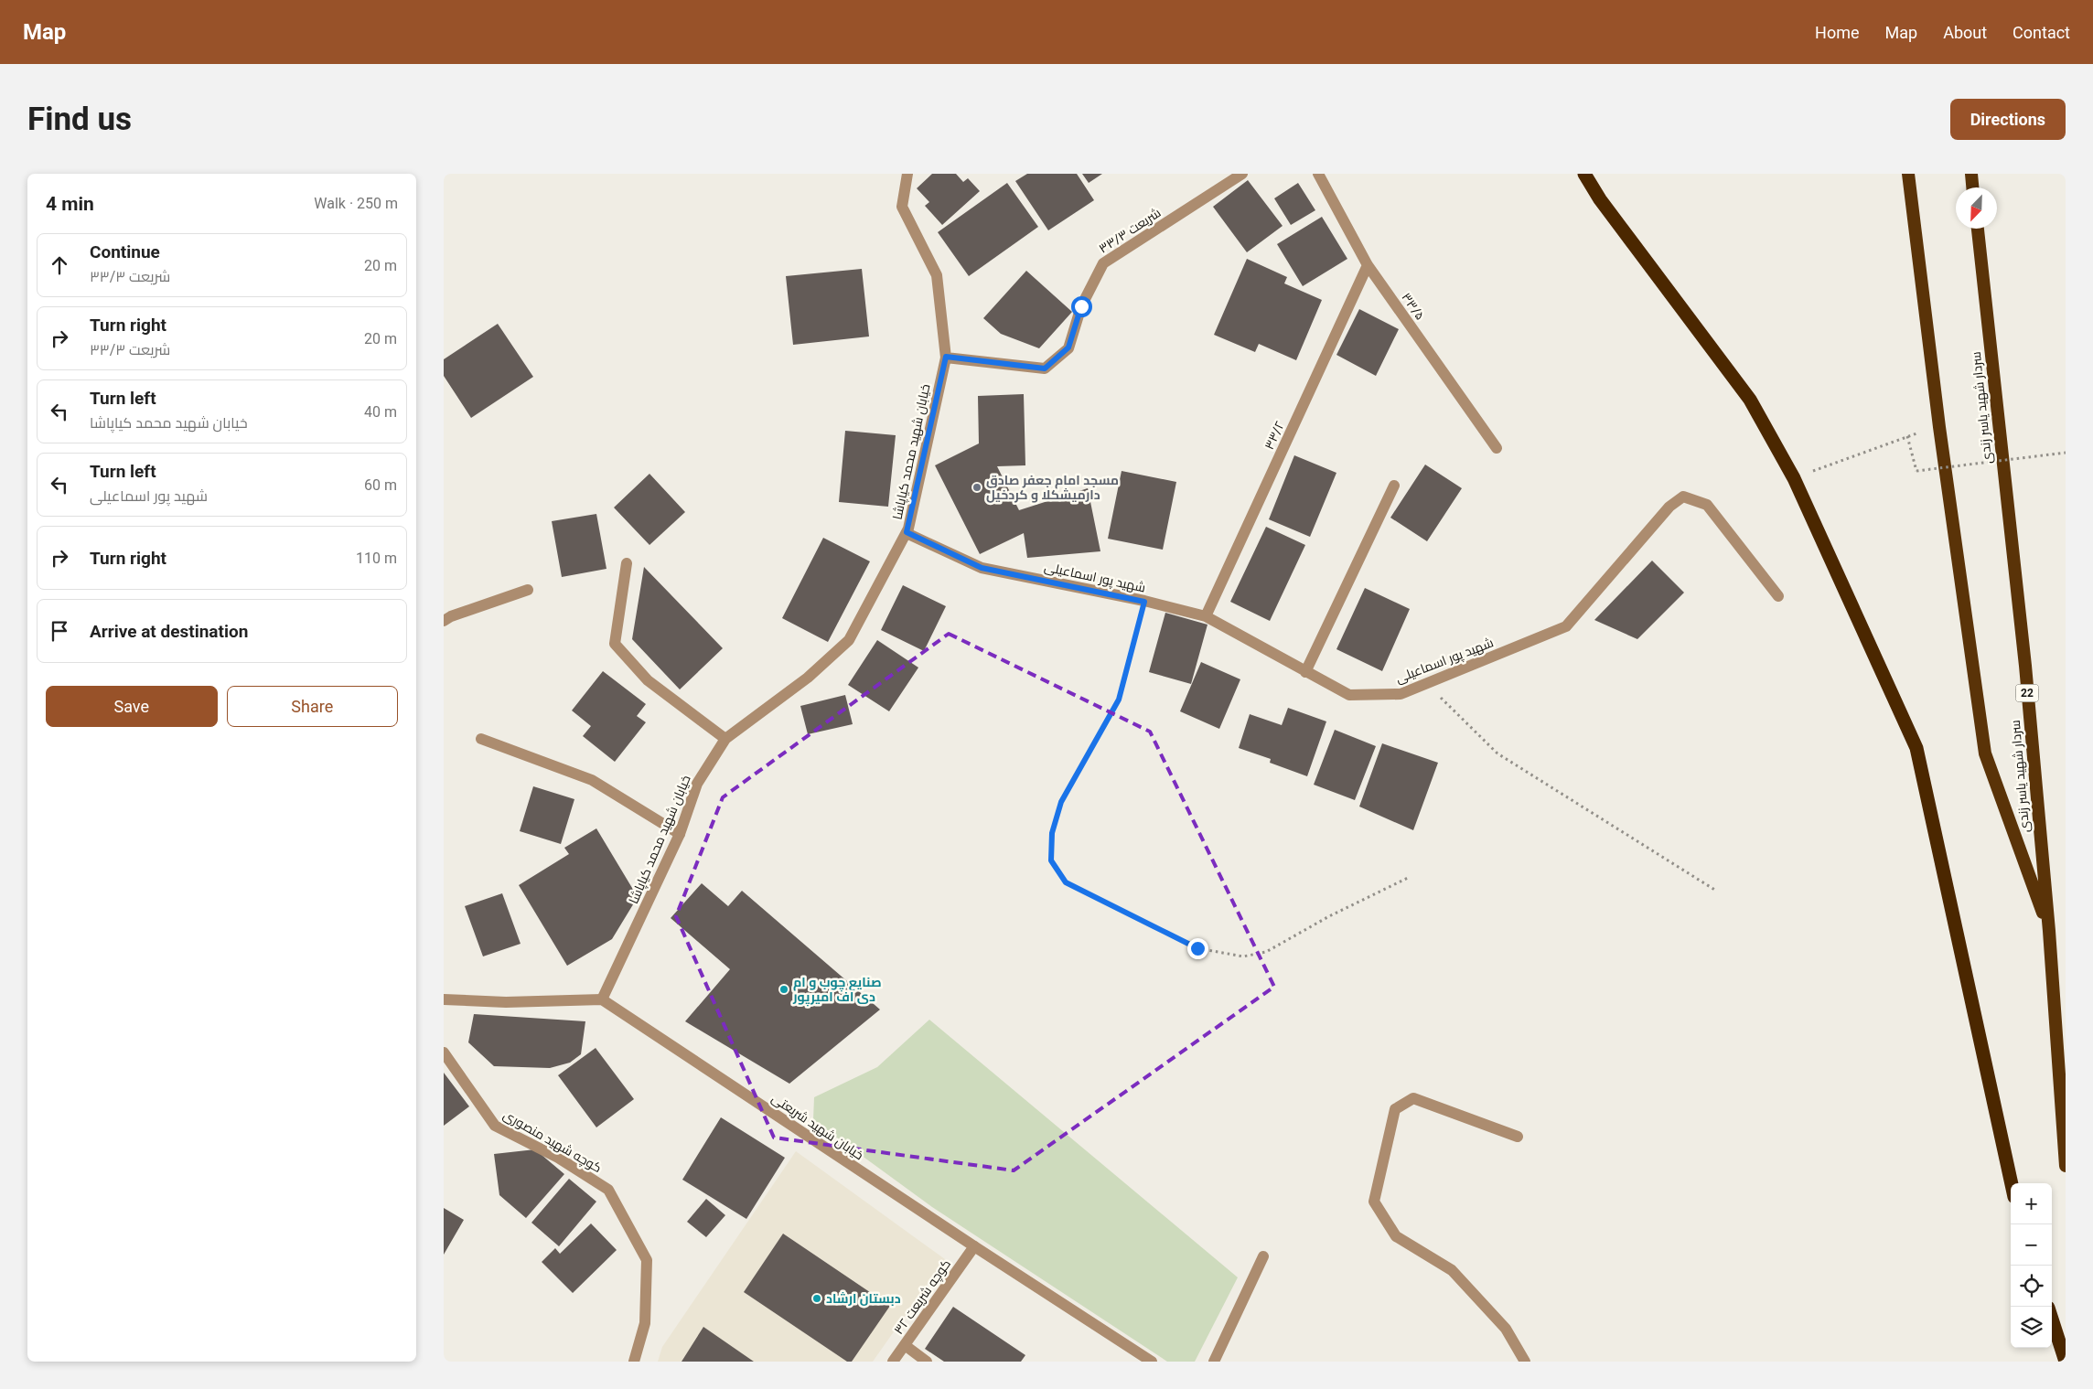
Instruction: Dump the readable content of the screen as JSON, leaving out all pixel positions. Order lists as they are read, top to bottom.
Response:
{
  "streets": {
    "highway": ["سردار شهید یاسر زندی", "22"],
    "street": [
      "شریعت ۳۳/۳",
      "۳۳/۵",
      "۳۳/۲",
      "خیابان شهید محمد کیاپاشا",
      "شهید پور اسماعیلی",
      "خیابان شهید شریعتی",
      "کوچه شهید منصوری",
      "کوچه شریعت ۳۲"
    ]
  },
  "crossings": [
    ["شریعت ۳۳/۳", "خیابان شهید محمد کیاپاشا"],
    ["۳۳/۵", "۳۳/۲"],
    ["۳۳/۲", "شهید پور اسماعیلی"],
    ["خیابان شهید محمد کیاپاشا", "شهید پور اسماعیلی"],
    ["خیابان شهید محمد کیاپاشا", "خیابان شهید شریعتی"],
    ["خیابان شهید شریعتی", "کوچه شریعت ۳۲"]
  ],
  "places": ["مسجد امام جعفر صادق دارمیشکلا و کردخیل", "صنایع چوب و ام دی اف امیرپور", "دبستان ارشاد"],
  "north": "bottom left",
  "page": {
    "header": "Map",
    "nav": [
      "Home",
      "Map",
      "About",
      "Contact"
    ],
    "buttons": [
      "Directions",
      ["Save", "Share"]
    ],
    "title": "Find us",
    "heading": ["4 min", "Walk · 250 m"],
    "list": [
      ["Continue", "شریعت ۳۳/۳", "20 m"],
      ["Turn right", "شریعت ۳۳/۳", "20 m"],
      ["Turn left", "خیابان شهید محمد کیاپاشا", "40 m"],
      ["Turn left", "شهید پور اسماعیلی", "60 m"],
      ["Turn right", "110 m"],
      "Arrive at destination"
    ],
    "map_buttons": ["+", "−"]
  }
}
